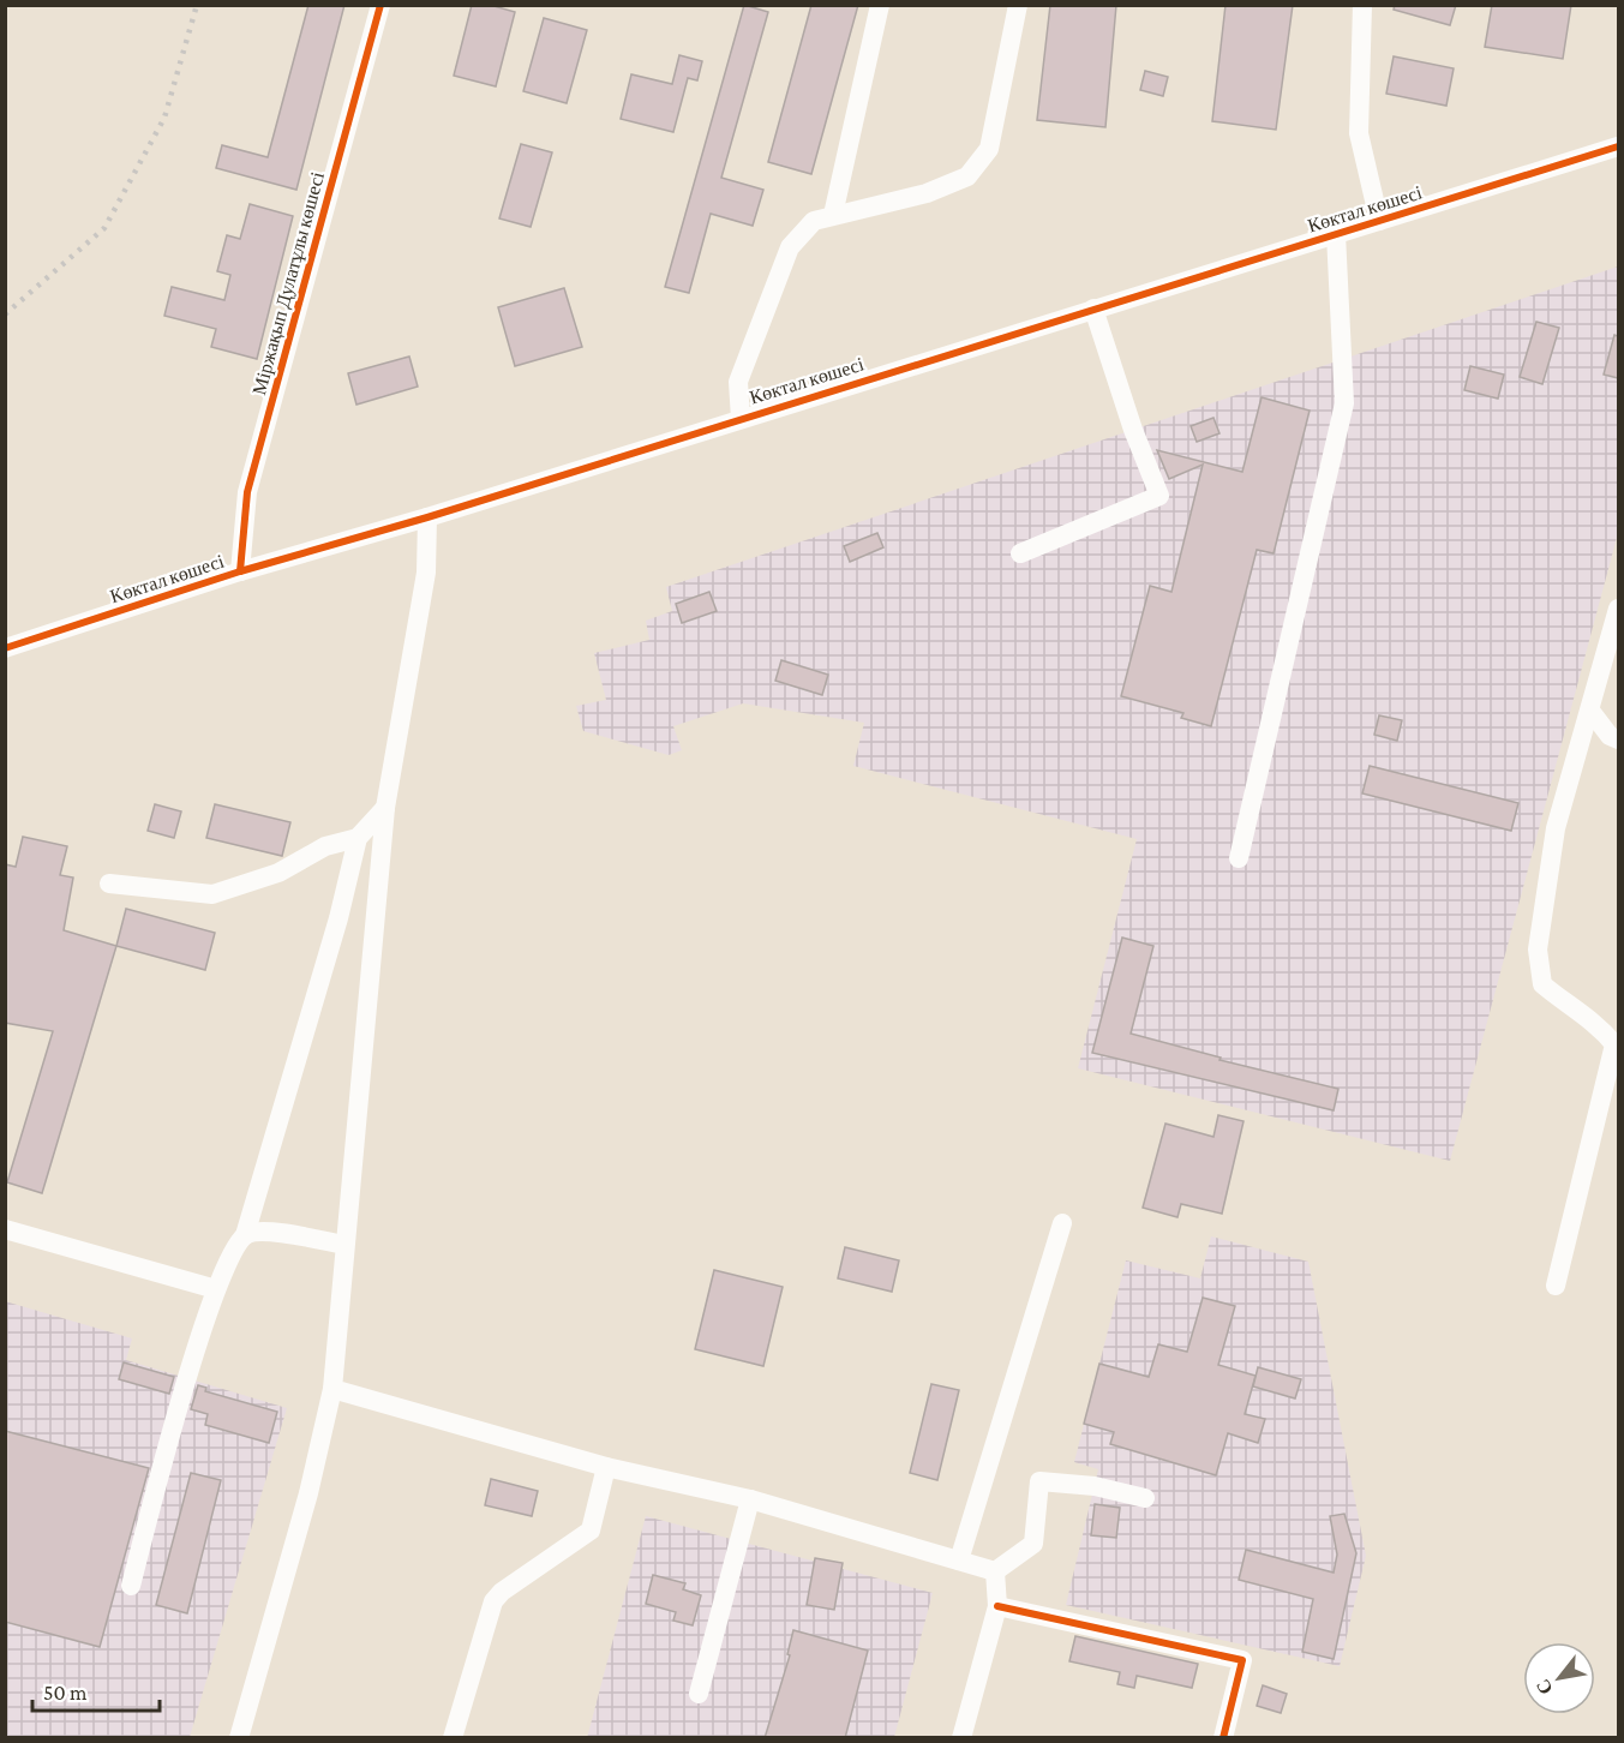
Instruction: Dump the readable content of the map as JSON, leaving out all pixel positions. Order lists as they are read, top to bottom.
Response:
{
  "streets": {
    "street": ["Көктал көшесі", "Міржақып Дулатұлы көшесі"]
  },
  "crossings": [
    ["Көктал көшесі", "Міржақып Дулатұлы көшесі"]
  ],
  "scale_bar": "50 m",
  "north": "bottom left"
}
